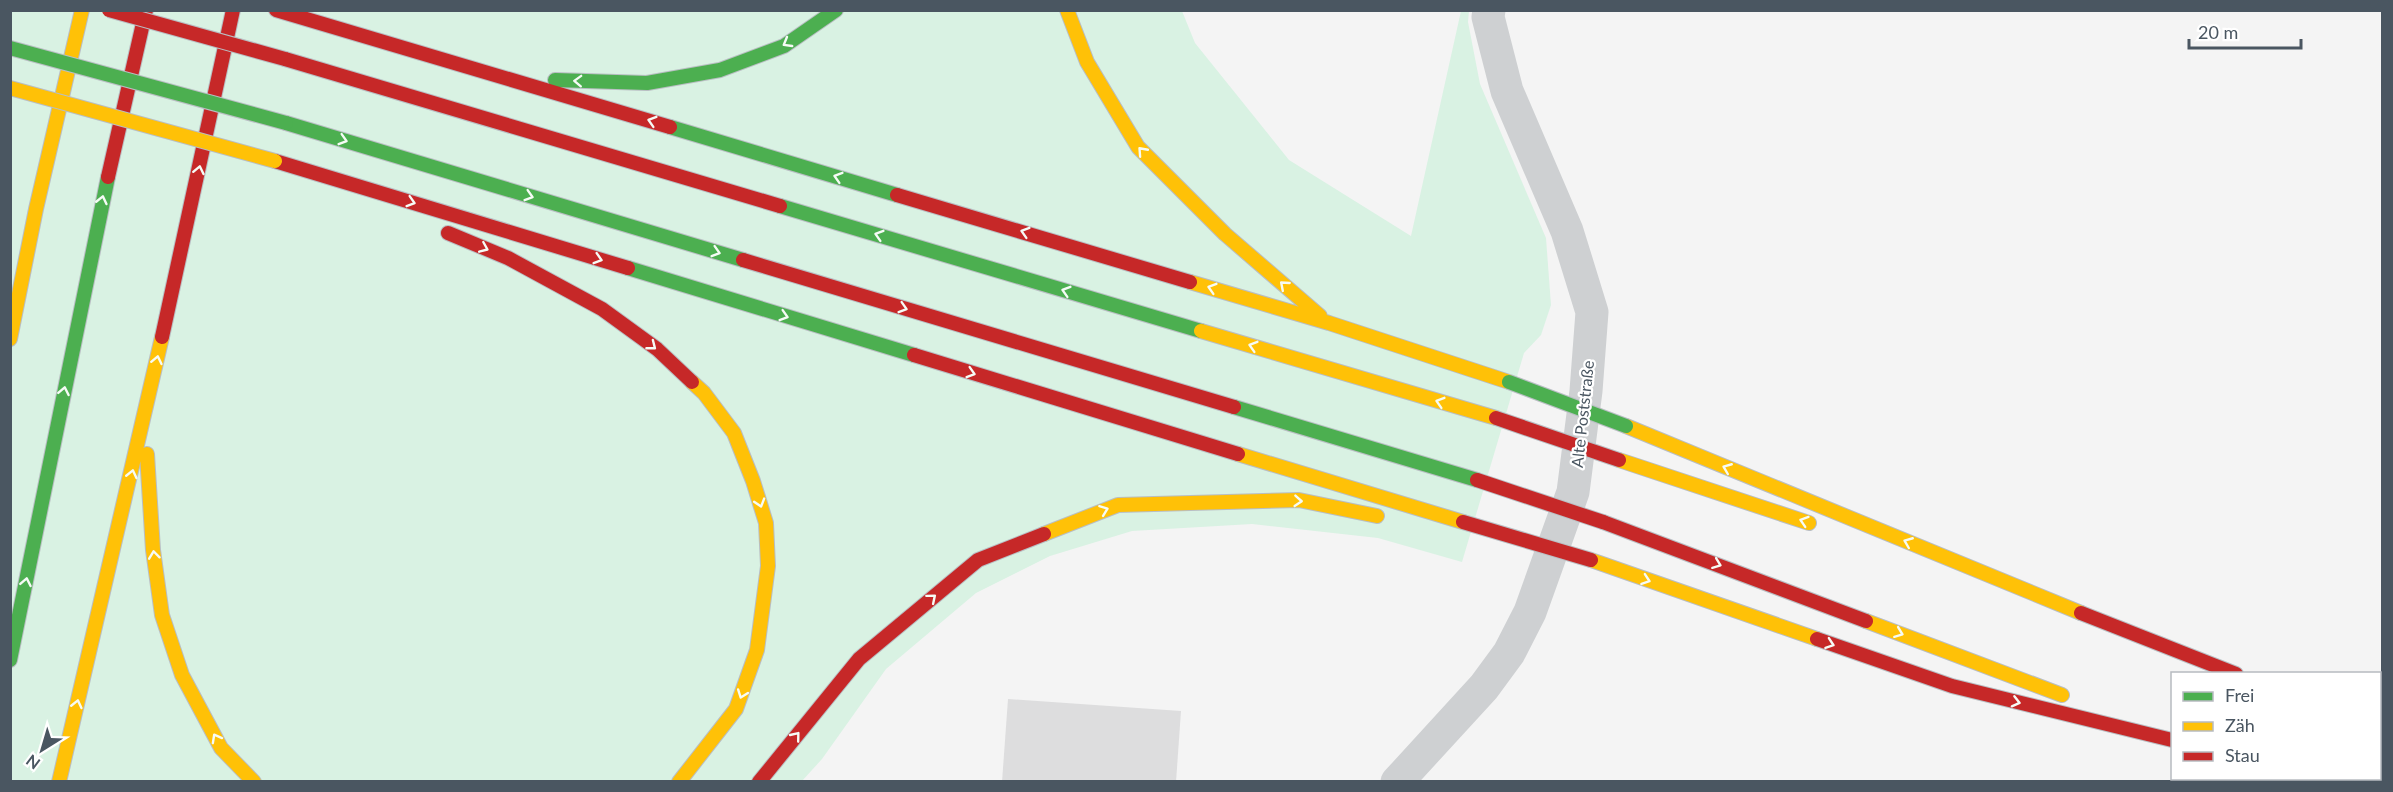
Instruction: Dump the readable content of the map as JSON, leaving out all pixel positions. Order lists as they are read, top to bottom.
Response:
{
  "streets": {
    "street": ["Alte Poststraße"]
  },
  "legend": ["Frei", "Zäh", "Stau"],
  "scale_bar": "20 m",
  "north": "bottom left"
}
